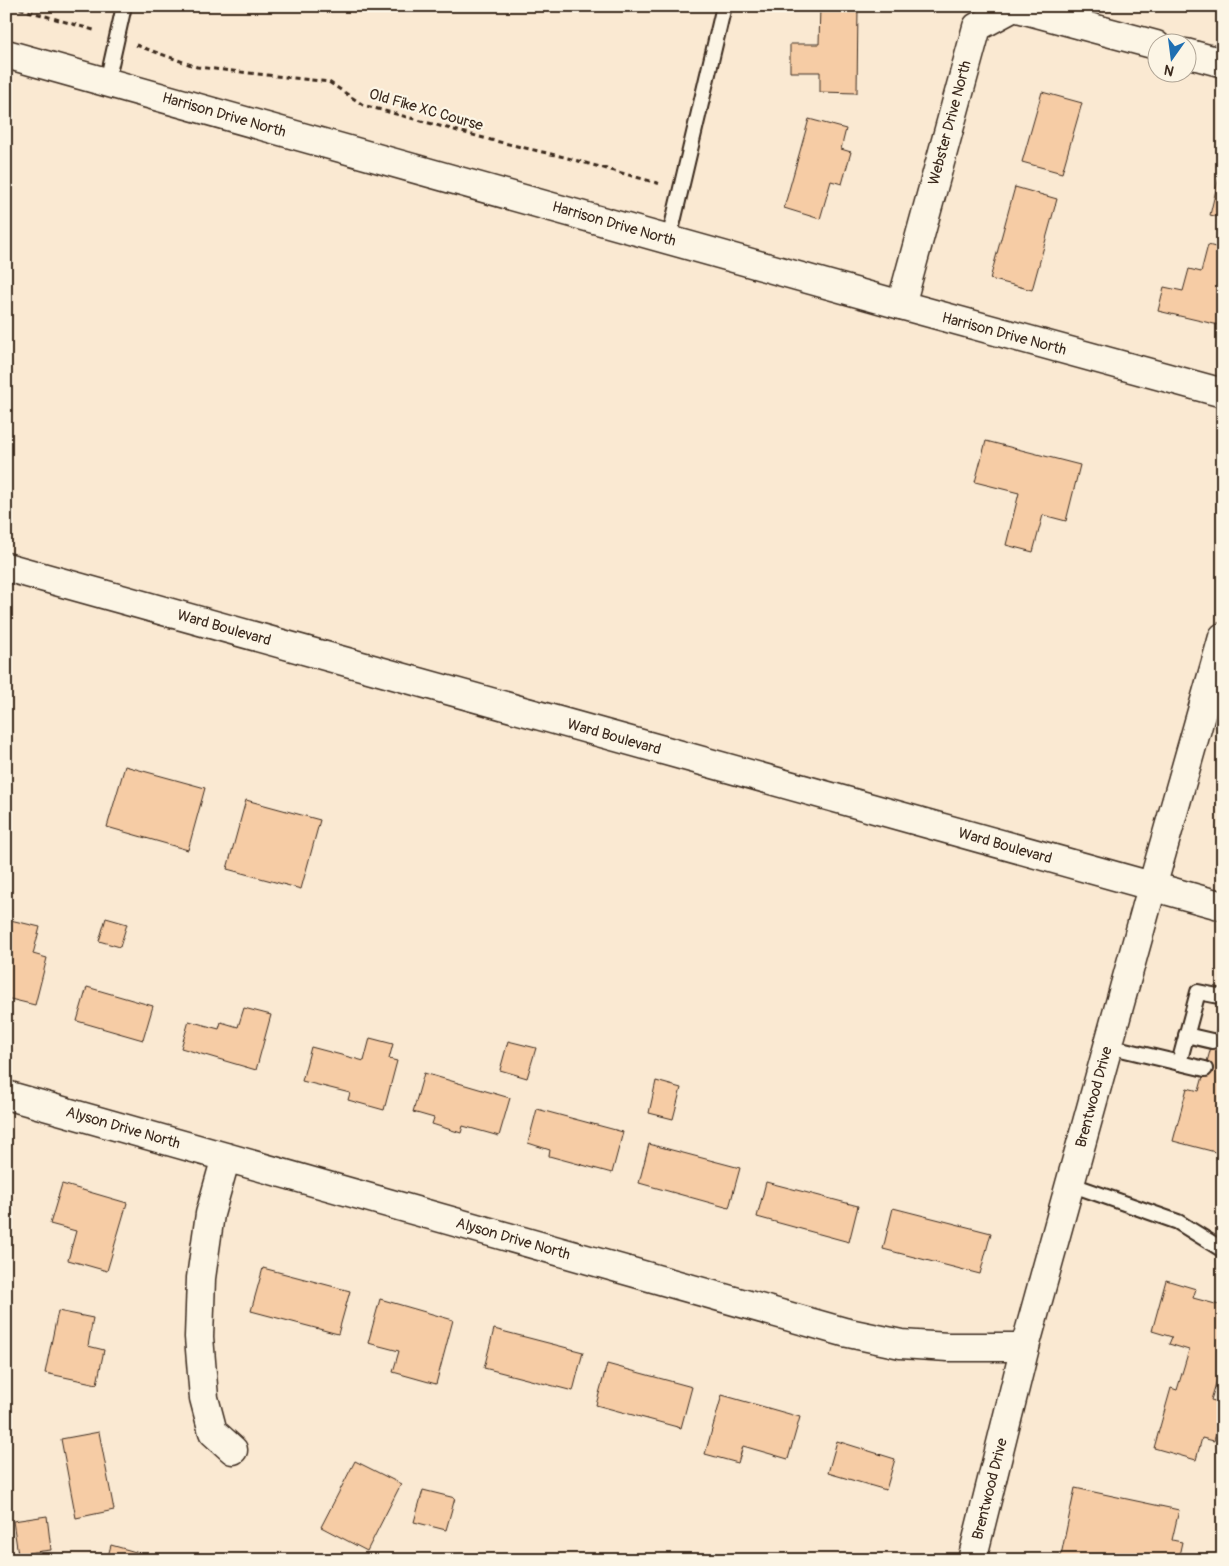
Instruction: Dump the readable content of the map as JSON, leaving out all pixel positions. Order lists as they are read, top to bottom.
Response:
{
  "streets": {
    "street": [
      "Harrison Drive North",
      "Webster Drive North",
      "Ward Boulevard",
      "Brentwood Drive",
      "Alyson Drive North"
    ],
    "path": ["Old Fike XC Course"]
  },
  "crossings": [
    ["Harrison Drive North", "Webster Drive North"],
    ["Ward Boulevard", "Brentwood Drive"],
    ["Brentwood Drive", "Alyson Drive North"]
  ],
  "north": "bottom"
}
